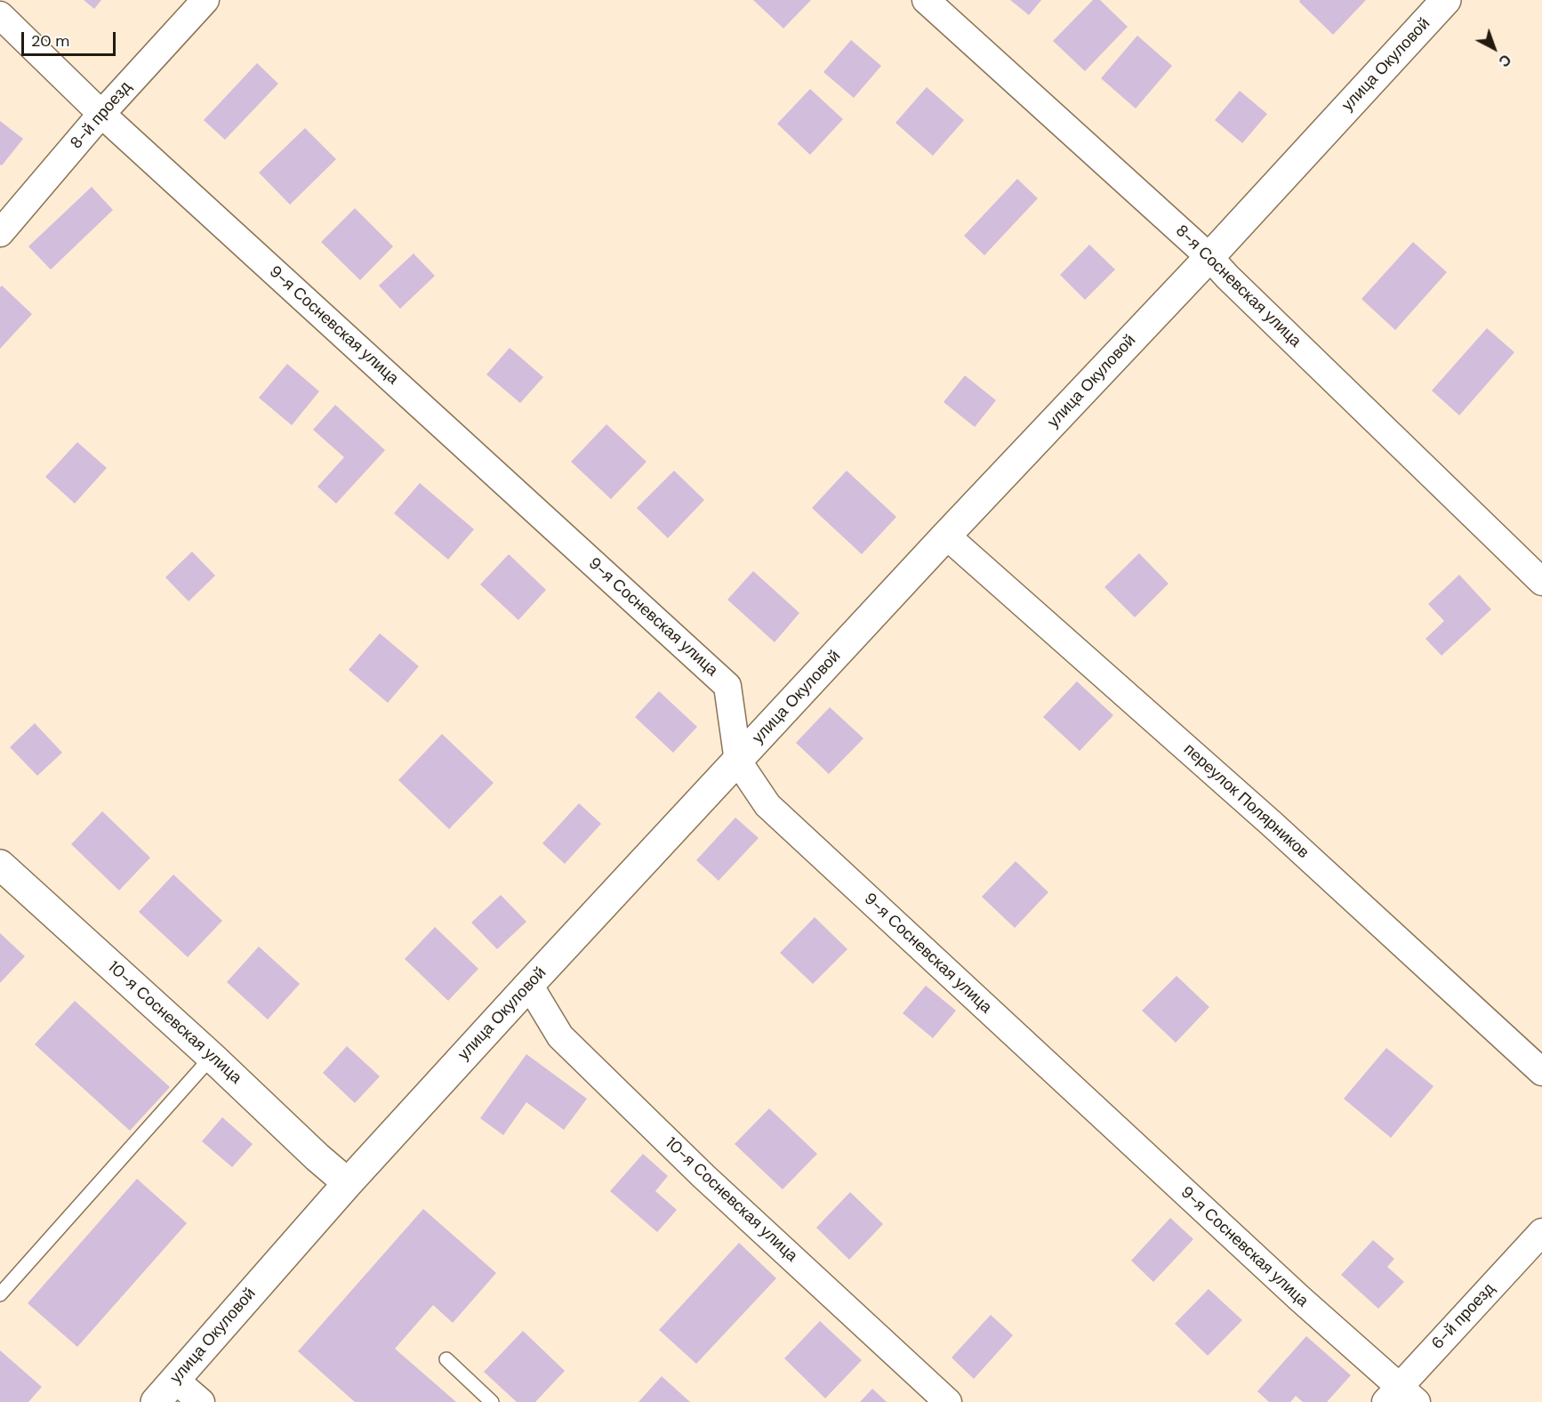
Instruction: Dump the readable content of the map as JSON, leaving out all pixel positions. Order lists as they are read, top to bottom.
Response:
{
  "streets": {
    "street": [
      "улица Окуловой",
      "8-й проезд",
      "8-я Сосневская улица",
      "9-я Сосневская улица",
      "переулок Полярников",
      "10-я Сосневская улица",
      "6-й проезд"
    ]
  },
  "crossings": [
    ["улица Окуловой", "8-я Сосневская улица"],
    ["улица Окуловой", "9-я Сосневская улица"],
    ["улица Окуловой", "переулок Полярников"],
    ["улица Окуловой", "10-я Сосневская улица"],
    ["8-й проезд", "9-я Сосневская улица"],
    ["9-я Сосневская улица", "6-й проезд"]
  ],
  "scale_bar": "20 m",
  "north": "bottom right"
}
